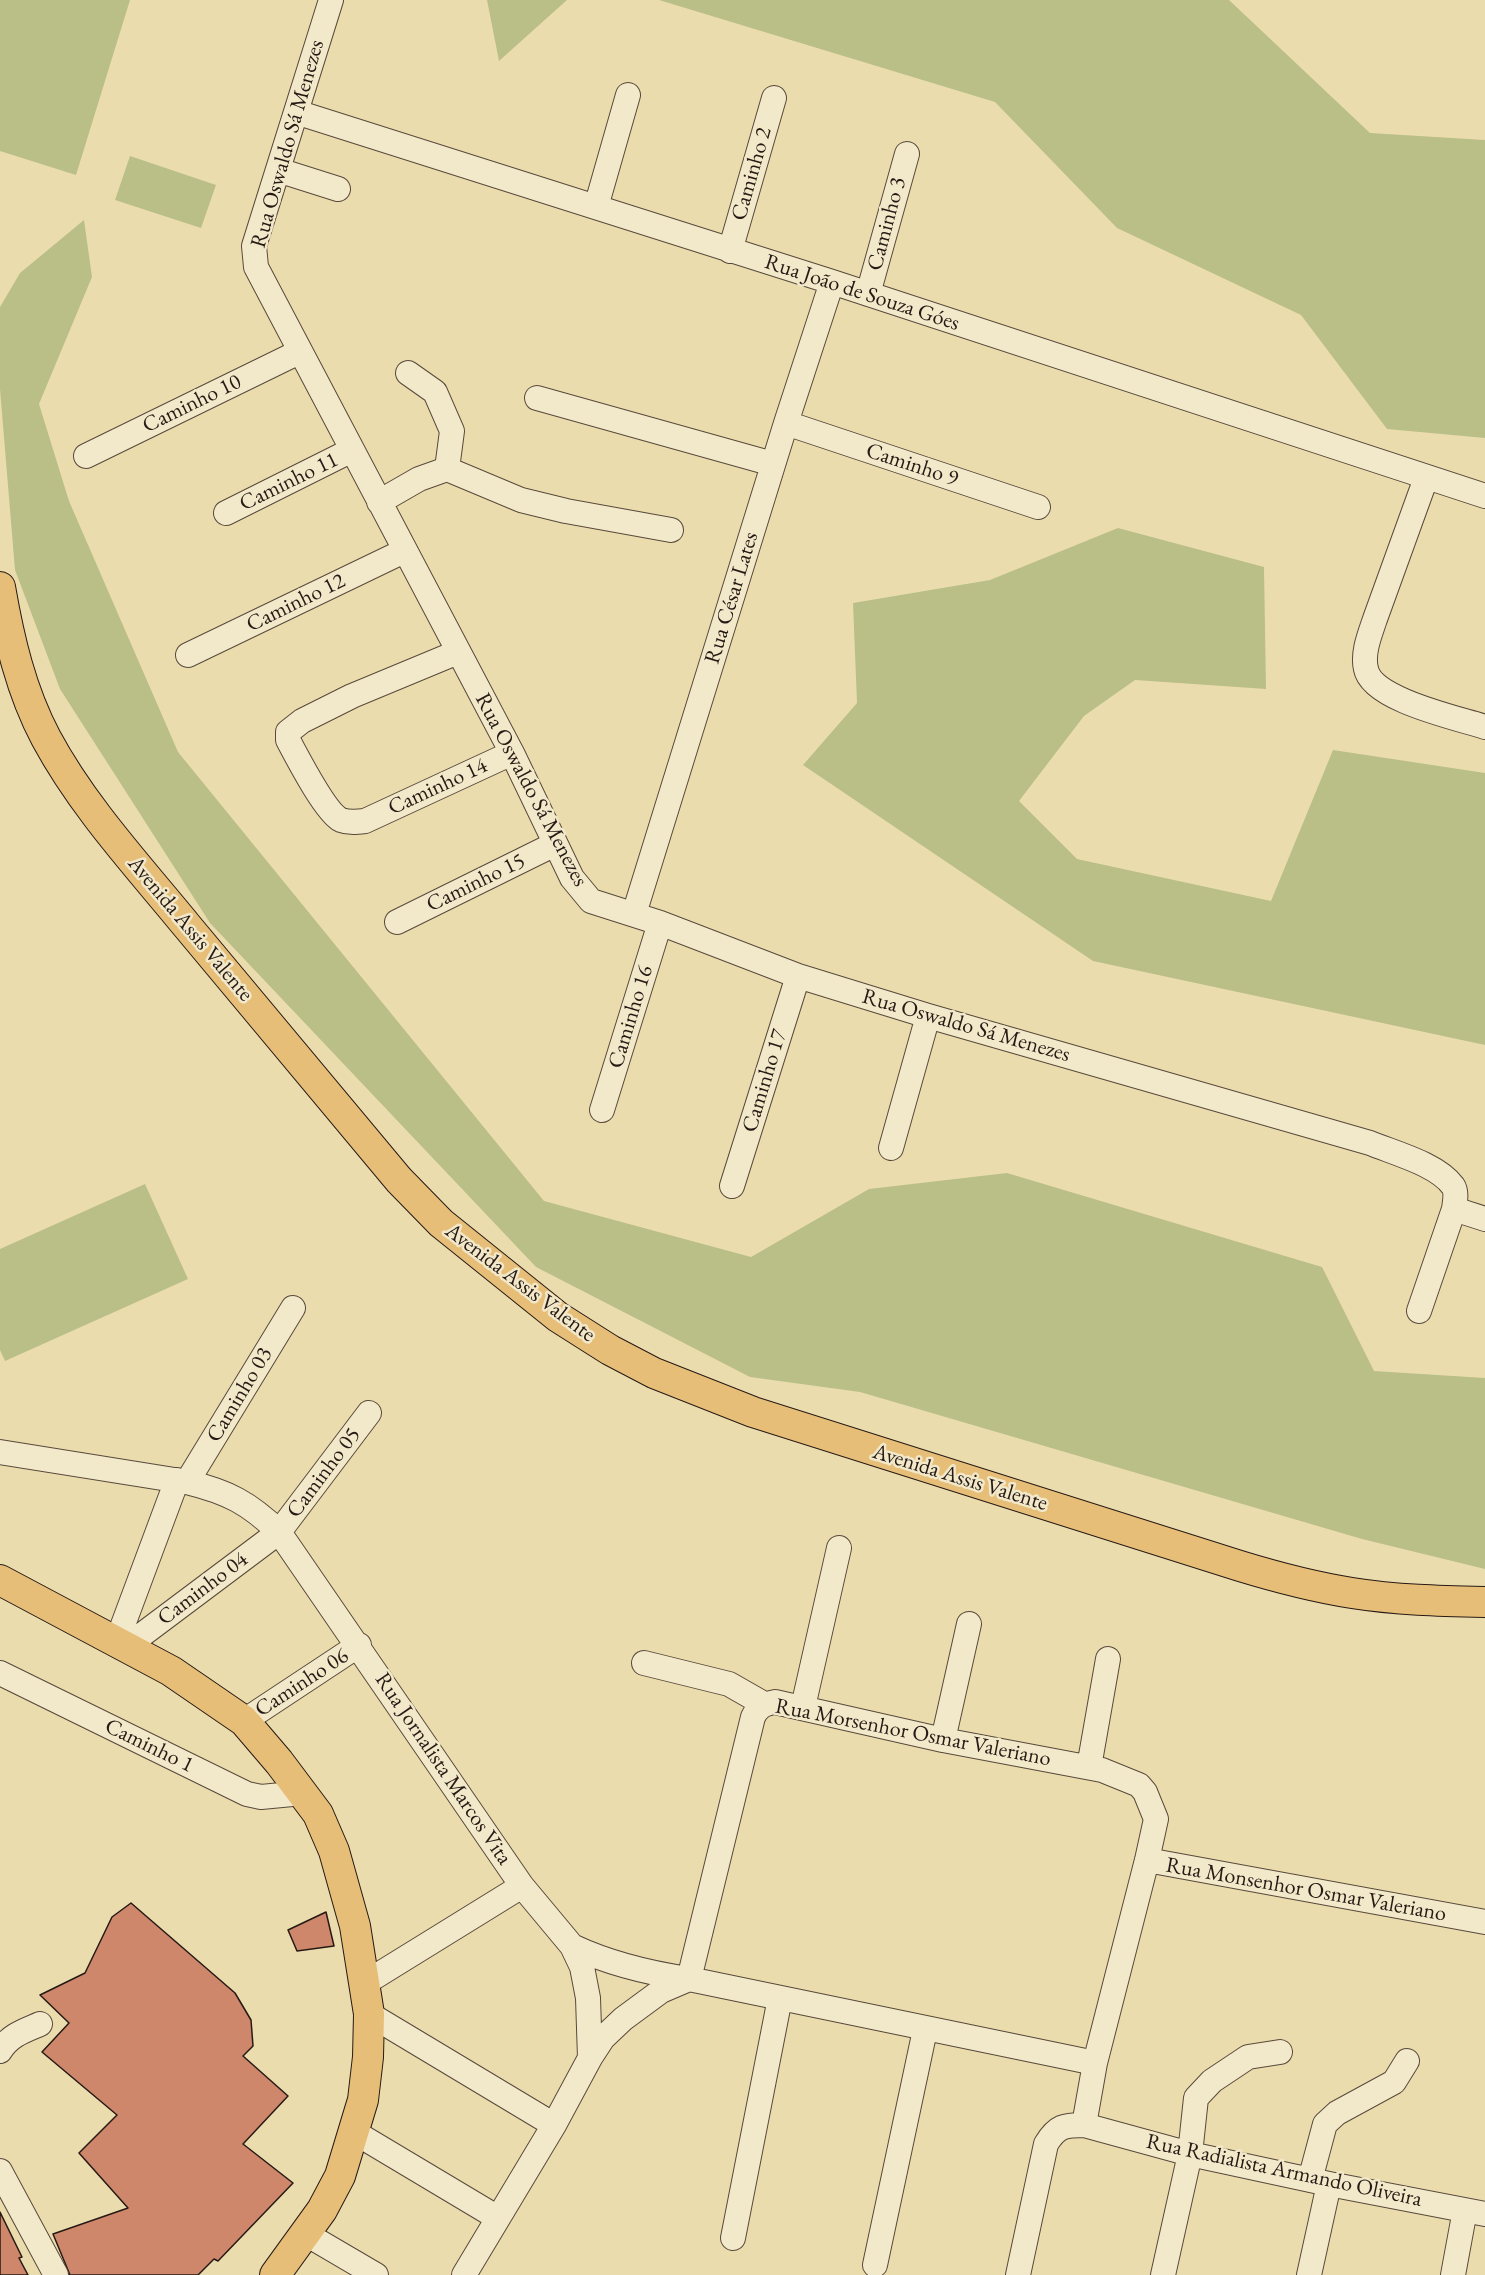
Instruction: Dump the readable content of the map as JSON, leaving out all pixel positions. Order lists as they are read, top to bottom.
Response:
{
  "streets": {
    "main road": ["Avenida Assis Valente"],
    "street": [
      "Rua Oswaldo Sá Menezes",
      "Caminho 2",
      "Caminho 3",
      "Rua João de Souza Góes",
      "Caminho 10",
      "Caminho 9",
      "Caminho 11",
      "Rua César Lates",
      "Caminho 12",
      "Caminho 14",
      "Caminho 15",
      "Caminho 16",
      "Caminho 17",
      "Caminho 03",
      "Caminho 05",
      "Caminho 04",
      "Caminho 06",
      "Rua Morsenhor Osmar Valeriano",
      "Caminho 1",
      "Rua Jornalista Marcos Vita",
      "Rua Monsenhor Osmar Valeriano",
      "Rua Radialista Armando Oliveira"
    ]
  },
  "crossings": [
    ["Rua Oswaldo Sá Menezes", "Rua João de Souza Góes"],
    ["Rua Oswaldo Sá Menezes", "Caminho 10"],
    ["Rua Oswaldo Sá Menezes", "Caminho 11"],
    ["Rua Oswaldo Sá Menezes", "Rua César Lates"],
    ["Rua Oswaldo Sá Menezes", "Caminho 12"],
    ["Rua Oswaldo Sá Menezes", "Caminho 14"],
    ["Rua Oswaldo Sá Menezes", "Caminho 15"],
    ["Rua Oswaldo Sá Menezes", "Caminho 16"],
    ["Rua Oswaldo Sá Menezes", "Caminho 17"],
    ["Caminho 2", "Rua João de Souza Góes"],
    ["Caminho 3", "Rua João de Souza Góes"],
    ["Rua João de Souza Góes", "Rua César Lates"],
    ["Caminho 9", "Rua César Lates"],
    ["Caminho 03", "Caminho 04"],
    ["Caminho 03", "Rua Jornalista Marcos Vita"],
    ["Caminho 05", "Caminho 04"],
    ["Caminho 05", "Rua Jornalista Marcos Vita"],
    ["Caminho 04", "Rua Jornalista Marcos Vita"],
    ["Caminho 06", "Rua Jornalista Marcos Vita"],
    ["Rua Morsenhor Osmar Valeriano", "Rua Monsenhor Osmar Valeriano"],
    ["Rua Monsenhor Osmar Valeriano", "Rua Radialista Armando Oliveira"]
  ]
}
